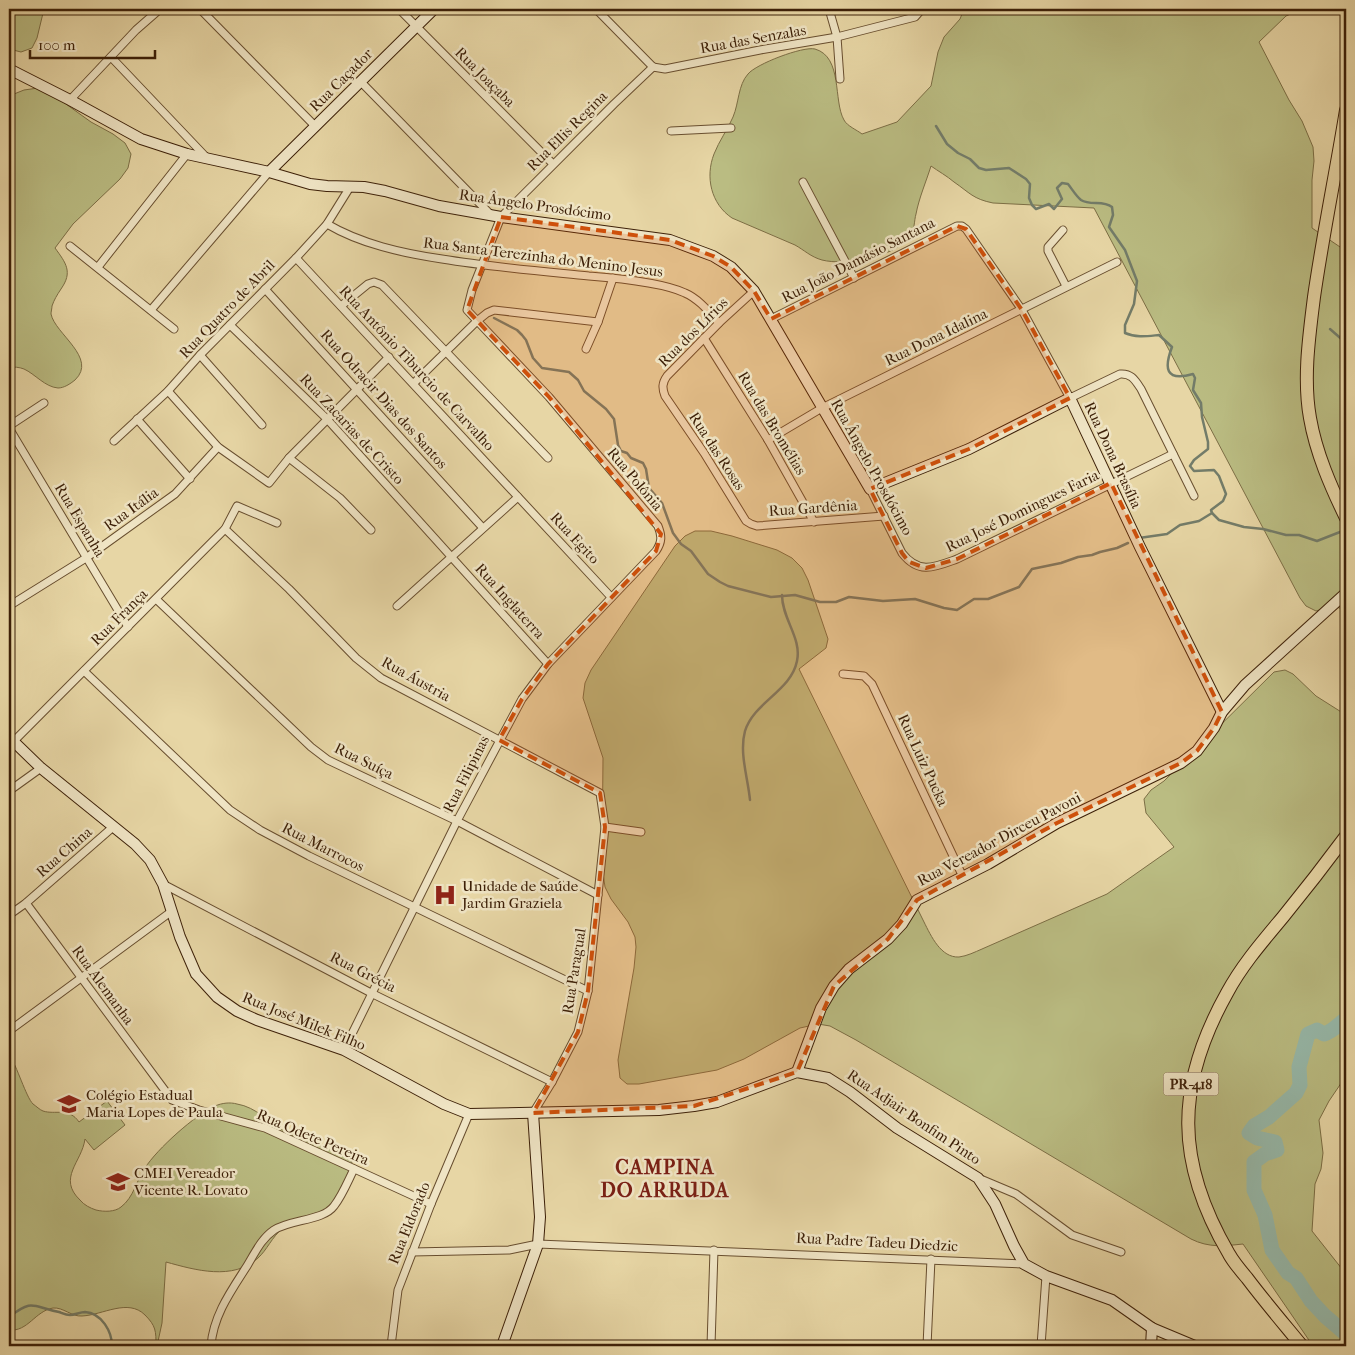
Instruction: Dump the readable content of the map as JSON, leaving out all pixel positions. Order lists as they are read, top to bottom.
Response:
{
  "streets": {
    "highway": ["PR-418"],
    "street": [
      "Rua das Senzalas",
      "Rua Joaçaba",
      "Rua Caçador",
      "Rua Ellis Regina",
      "Rua Ângelo Prosdócimo",
      "Rua Santa Terezinha do Menino Jesus",
      "Rua João Damásio Santana",
      "Rua Quatro de Abril",
      "Rua dos Lírios",
      "Rua Dona Idalina",
      "Rua Antônio Tiburcio de Carvalho",
      "Rua Odracir Dias dos Santos",
      "Rua das Bromélias",
      "Rua Zacarias de Cristo",
      "Rua das Rosas",
      "Rua Dona Brasília",
      "Rua Polônia",
      "Rua Gardênia",
      "Rua Itália",
      "Rua José Domingues Faria",
      "Rua Espanha",
      "Rua Egito",
      "Rua Inglaterra",
      "Rua França",
      "Rua Áustria",
      "Rua Luiz Pucka",
      "Rua Suíça",
      "Rua Filipinas",
      "Rua Vereador Dirceu Pavoni",
      "Rua Marrocos",
      "Rua China",
      "Rua Paragual",
      "Rua Grécia",
      "Rua Alemanha",
      "Rua José Milek Filho",
      "Rua Adjair Bonfim Pinto",
      "Rua Odete Pereira",
      "Rua Eldorado",
      "Rua Padre Tadeu Diedzic"
    ]
  },
  "crossings": [
    ["Rua das Senzalas", "Rua Ellis Regina"],
    ["Rua Joaçaba", "Rua Caçador"],
    ["Rua Joaçaba", "Rua Ellis Regina"],
    ["Rua Caçador", "Rua Ângelo Prosdócimo"],
    ["Rua Ellis Regina", "Rua Ângelo Prosdócimo"],
    ["Rua Ângelo Prosdócimo", "Rua João Damásio Santana"],
    ["Rua Ângelo Prosdócimo", "Rua Quatro de Abril"],
    ["Rua Ângelo Prosdócimo", "Rua dos Lírios"],
    ["Rua Ângelo Prosdócimo", "Rua Dona Idalina"],
    ["Rua Ângelo Prosdócimo", "Rua Gardênia"],
    ["Rua Ângelo Prosdócimo", "Rua José Domingues Faria"],
    ["Rua Santa Terezinha do Menino Jesus", "Rua Quatro de Abril"],
    ["Rua Santa Terezinha do Menino Jesus", "Rua dos Lírios"],
    ["Rua João Damásio Santana", "Rua Dona Brasília"],
    ["Rua Quatro de Abril", "Rua Antônio Tiburcio de Carvalho"],
    ["Rua Quatro de Abril", "Rua Odracir Dias dos Santos"],
    ["Rua Quatro de Abril", "Rua Zacarias de Cristo"],
    ["Rua dos Lírios", "Rua das Bromélias"],
    ["Rua dos Lírios", "Rua das Rosas"],
    ["Rua Dona Idalina", "Rua das Bromélias"],
    ["Rua Dona Idalina", "Rua Dona Brasília"],
    ["Rua Antônio Tiburcio de Carvalho", "Rua Egito"],
    ["Rua das Bromélias", "Rua Gardênia"],
    ["Rua Zacarias de Cristo", "Rua Inglaterra"],
    ["Rua das Rosas", "Rua Gardênia"],
    ["Rua Dona Brasília", "Rua José Domingues Faria"],
    ["Rua Dona Brasília", "Rua Vereador Dirceu Pavoni"],
    ["Rua Polônia", "Rua Filipinas"],
    ["Rua Itália", "Rua Espanha"],
    ["Rua Espanha", "Rua França"],
    ["Rua Egito", "Rua Filipinas"],
    ["Rua Inglaterra", "Rua Filipinas"],
    ["Rua França", "Rua Áustria"],
    ["Rua França", "Rua Suíça"],
    ["Rua França", "Rua Marrocos"],
    ["Rua França", "Rua José Milek Filho"],
    ["Rua Áustria", "Rua Filipinas"],
    ["Rua Áustria", "Rua Paragual"],
    ["Rua Luiz Pucka", "Rua Vereador Dirceu Pavoni"],
    ["Rua Suíça", "Rua Filipinas"],
    ["Rua Suíça", "Rua Paragual"],
    ["Rua Filipinas", "Rua Marrocos"],
    ["Rua Filipinas", "Rua Grécia"],
    ["Rua Filipinas", "Rua José Milek Filho"],
    ["Rua Vereador Dirceu Pavoni", "Rua Adjair Bonfim Pinto"],
    ["Rua Marrocos", "Rua Paragual"],
    ["Rua China", "Rua Alemanha"],
    ["Rua China", "Rua José Milek Filho"],
    ["Rua Paragual", "Rua Grécia"],
    ["Rua Paragual", "Rua José Milek Filho"],
    ["Rua Grécia", "Rua José Milek Filho"],
    ["Rua Alemanha", "Rua Odete Pereira"],
    ["Rua José Milek Filho", "Rua Eldorado"],
    ["Rua Adjair Bonfim Pinto", "Rua Padre Tadeu Diedzic"],
    ["Rua Odete Pereira", "Rua Eldorado"],
    ["Rua Eldorado", "Rua Padre Tadeu Diedzic"]
  ],
  "districts": ["CAMPINA DO ARRUDA"],
  "places": {
    "hospital": ["Unidade de Saúde Jardim Graziela"],
    "school or university": ["Colégio Estadual Maria Lopes de Paula", "CMEI Vereador Vicente R. Lovato"]
  },
  "scale_bar": "100 m"
}
